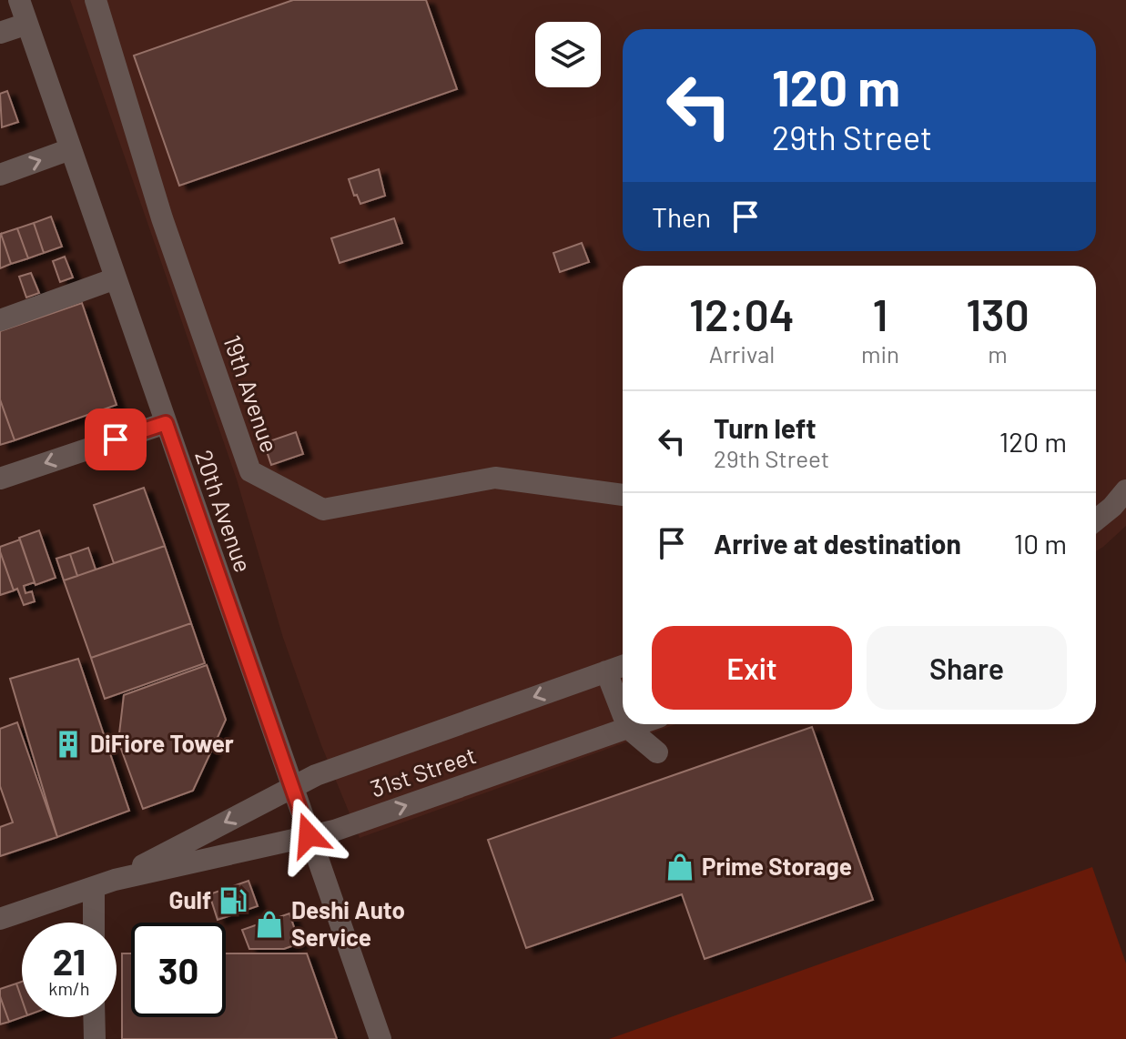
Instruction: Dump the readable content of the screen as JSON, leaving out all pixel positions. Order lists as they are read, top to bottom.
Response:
{
  "streets": {
    "street": ["19th Avenue", "20th Avenue", "31st Street"]
  },
  "crossings": [
    ["20th Avenue", "31st Street"]
  ],
  "places": {
    "building": ["DiFiore Tower"],
    "shop": ["Prime Storage", "Deshi Auto Service"],
    "fuel station": ["Gulf"]
  },
  "page": {
    "turn": ["120 m", "29th Street"],
    "then": "Then",
    "eta": [
      "12:04",
      "Arrival",
      "1",
      "min",
      "130",
      "m"
    ],
    "list": [
      {
        "name": "Turn left",
        "note": "29th Street",
        "value": "120 m"
      },
      {
        "name": "Arrive at destination",
        "value": "10 m"
      }
    ],
    "buttons": ["Exit", "Share"],
    "speed": "21 km/h",
    "limit": "30"
  }
}
